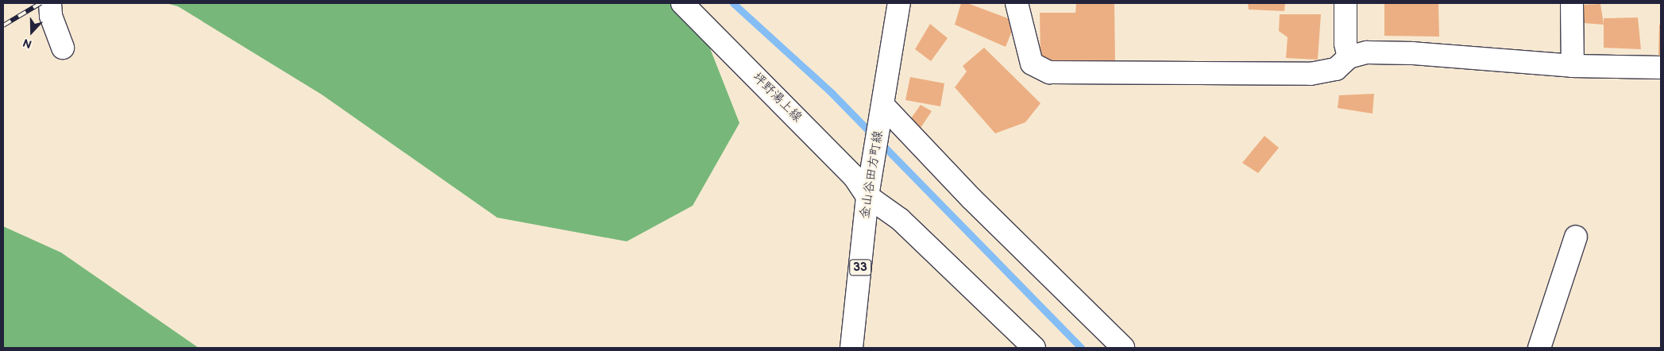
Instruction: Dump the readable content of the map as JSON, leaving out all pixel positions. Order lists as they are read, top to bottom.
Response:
{
  "streets": {
    "street": ["坪野湯上線", "金山谷田方町線", "33"]
  },
  "crossings": [
    ["坪野湯上線", "金山谷田方町線"]
  ],
  "north": "bottom"
}
